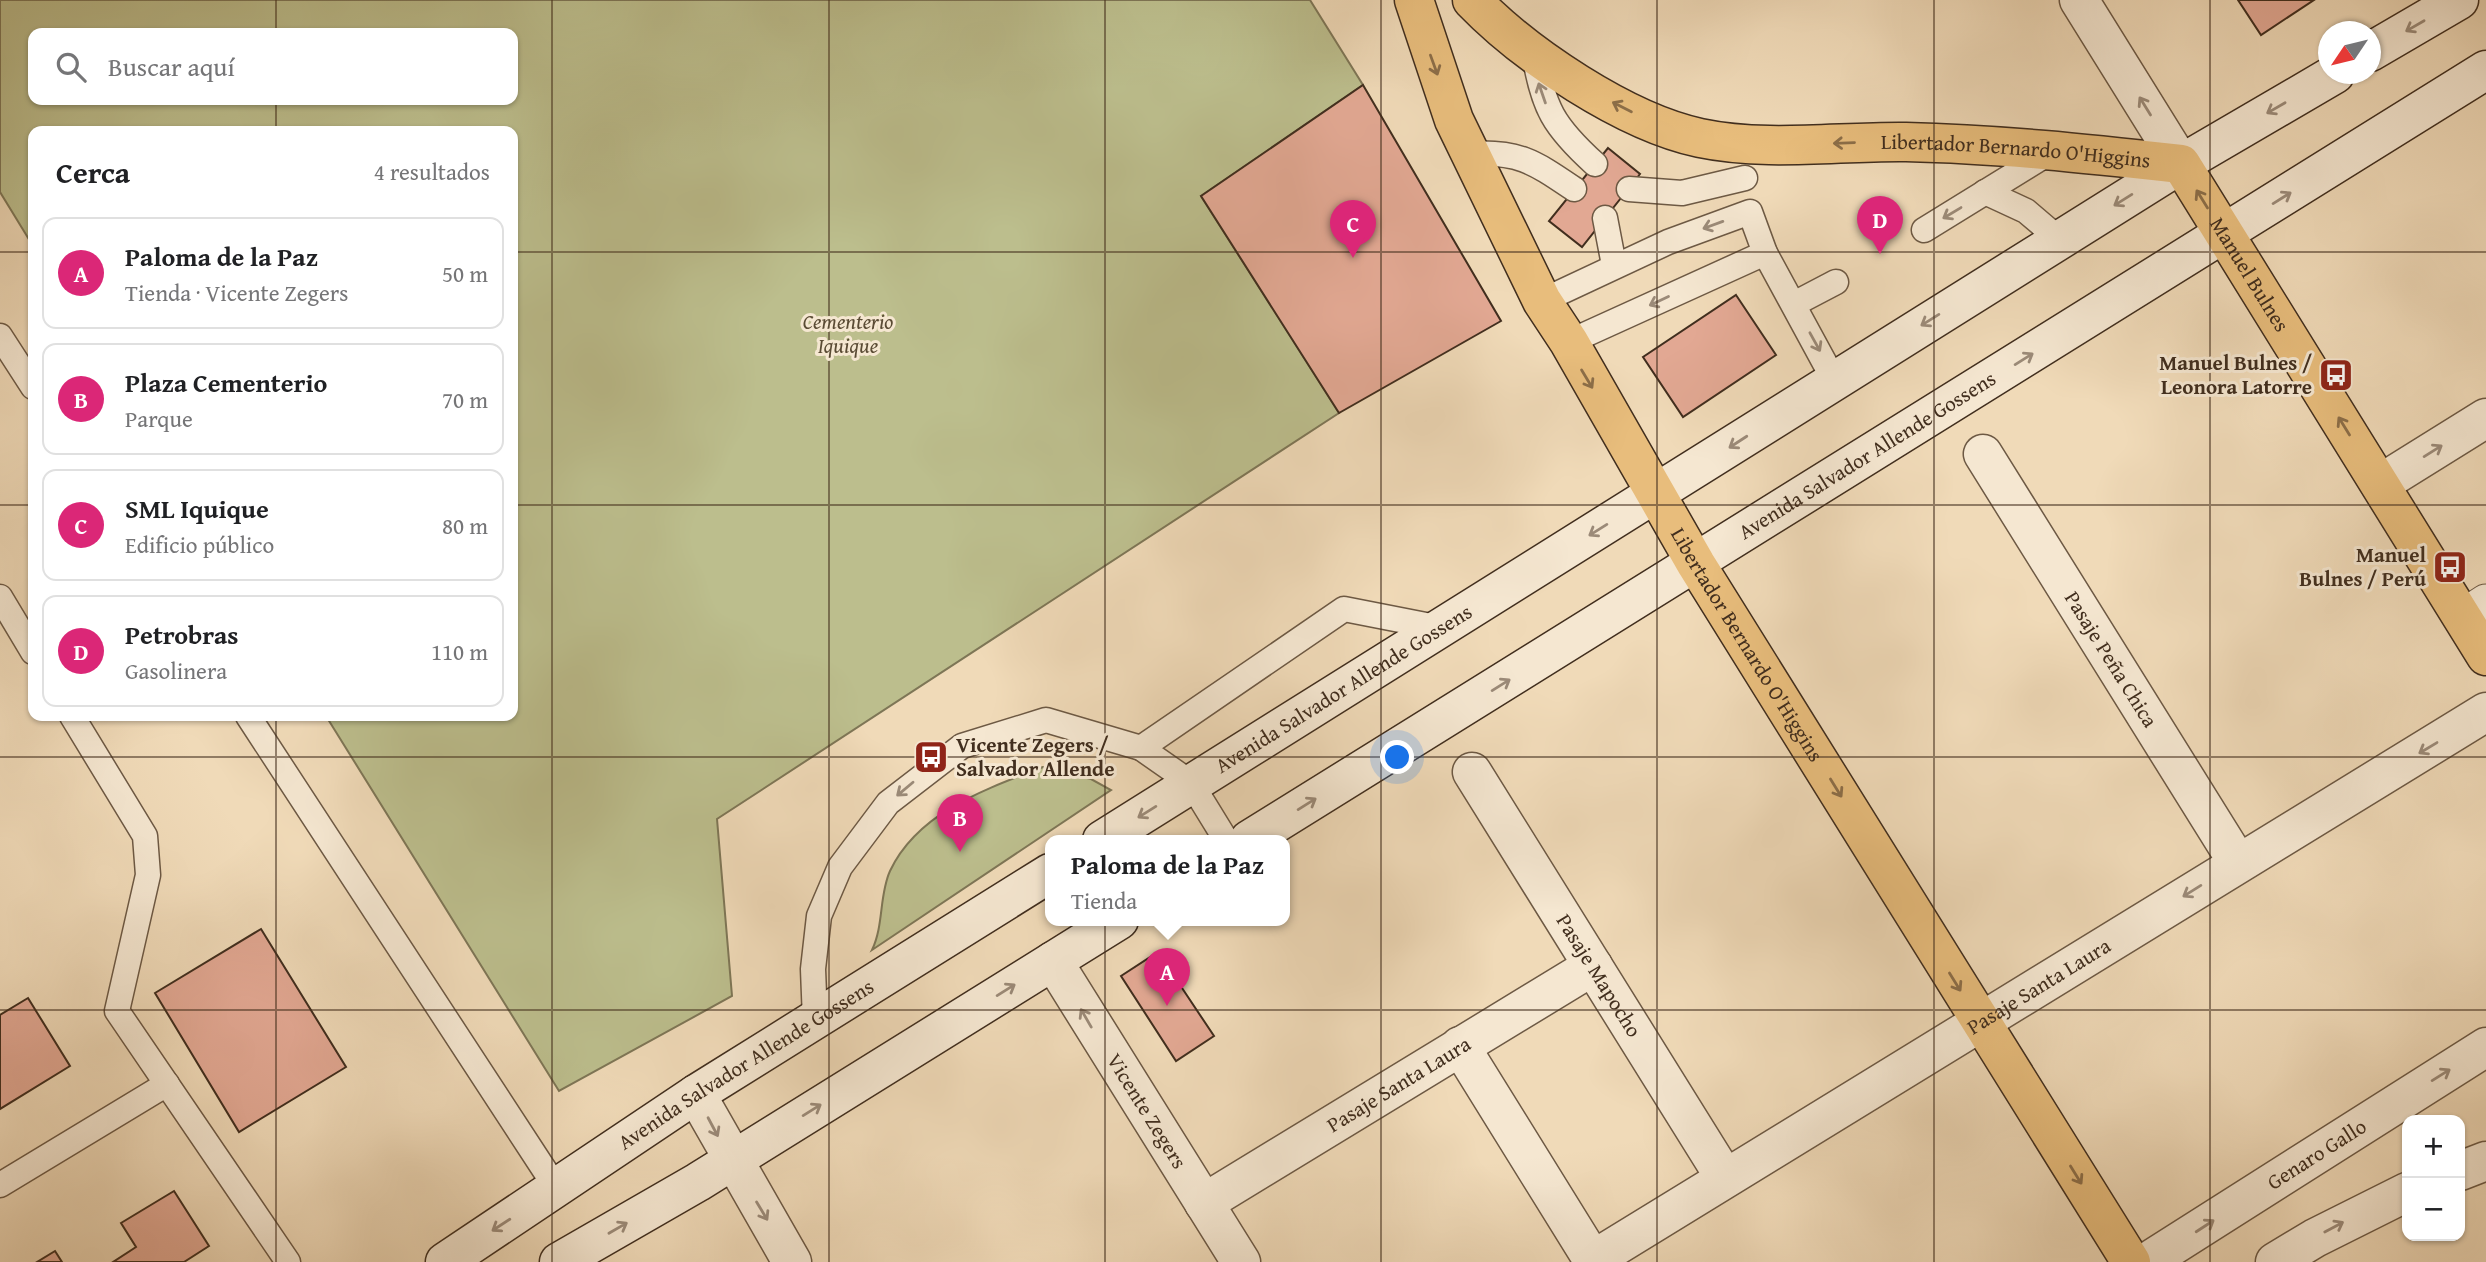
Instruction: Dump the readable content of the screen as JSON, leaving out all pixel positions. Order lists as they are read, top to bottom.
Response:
{
  "streets": {
    "main road": [
      "Libertador Bernardo O'Higgins",
      "Manuel Bulnes",
      "Avenida Salvador Allende Gossens",
      "Pasaje Peña Chica",
      "Pasaje Mapocho",
      "Pasaje Santa Laura",
      "Vicente Zegers",
      "Genaro Gallo"
    ]
  },
  "crossings": [
    ["Libertador Bernardo O'Higgins", "Manuel Bulnes"],
    ["Libertador Bernardo O'Higgins", "Avenida Salvador Allende Gossens"],
    ["Libertador Bernardo O'Higgins", "Pasaje Santa Laura"],
    ["Manuel Bulnes", "Avenida Salvador Allende Gossens"],
    ["Pasaje Peña Chica", "Pasaje Santa Laura"],
    ["Pasaje Mapocho", "Pasaje Santa Laura"],
    ["Pasaje Santa Laura", "Vicente Zegers"]
  ],
  "one_way": ["Manuel Bulnes", "Pasaje Santa Laura", "Vicente Zegers"],
  "parks": ["Cementerio Iquique"],
  "places": {
    "bus stop": ["Manuel Bulnes / Leonora Latorre", "Manuel Bulnes / Perú", "Vicente Zegers / Salvador Allende"]
  },
  "north": "bottom left",
  "page": {
    "search": "Buscar aquí",
    "heading": ["Cerca", "4 resultados"],
    "pins": [
      "D",
      "C",
      "B",
      "A"
    ],
    "list": [
      {
        "mark": "A",
        "name": "Paloma de la Paz",
        "note": "Tienda · Vicente Zegers",
        "value": "50 m"
      },
      {
        "mark": "B",
        "name": "Plaza Cementerio",
        "note": "Parque",
        "value": "70 m"
      },
      {
        "mark": "C",
        "name": "SML Iquique",
        "note": "Edificio público",
        "value": "80 m"
      },
      {
        "mark": "D",
        "name": "Petrobras",
        "note": "Gasolinera",
        "value": "110 m"
      }
    ],
    "popup": ["Paloma de la Paz", "Tienda"],
    "map_buttons": ["+", "−"]
  }
}
